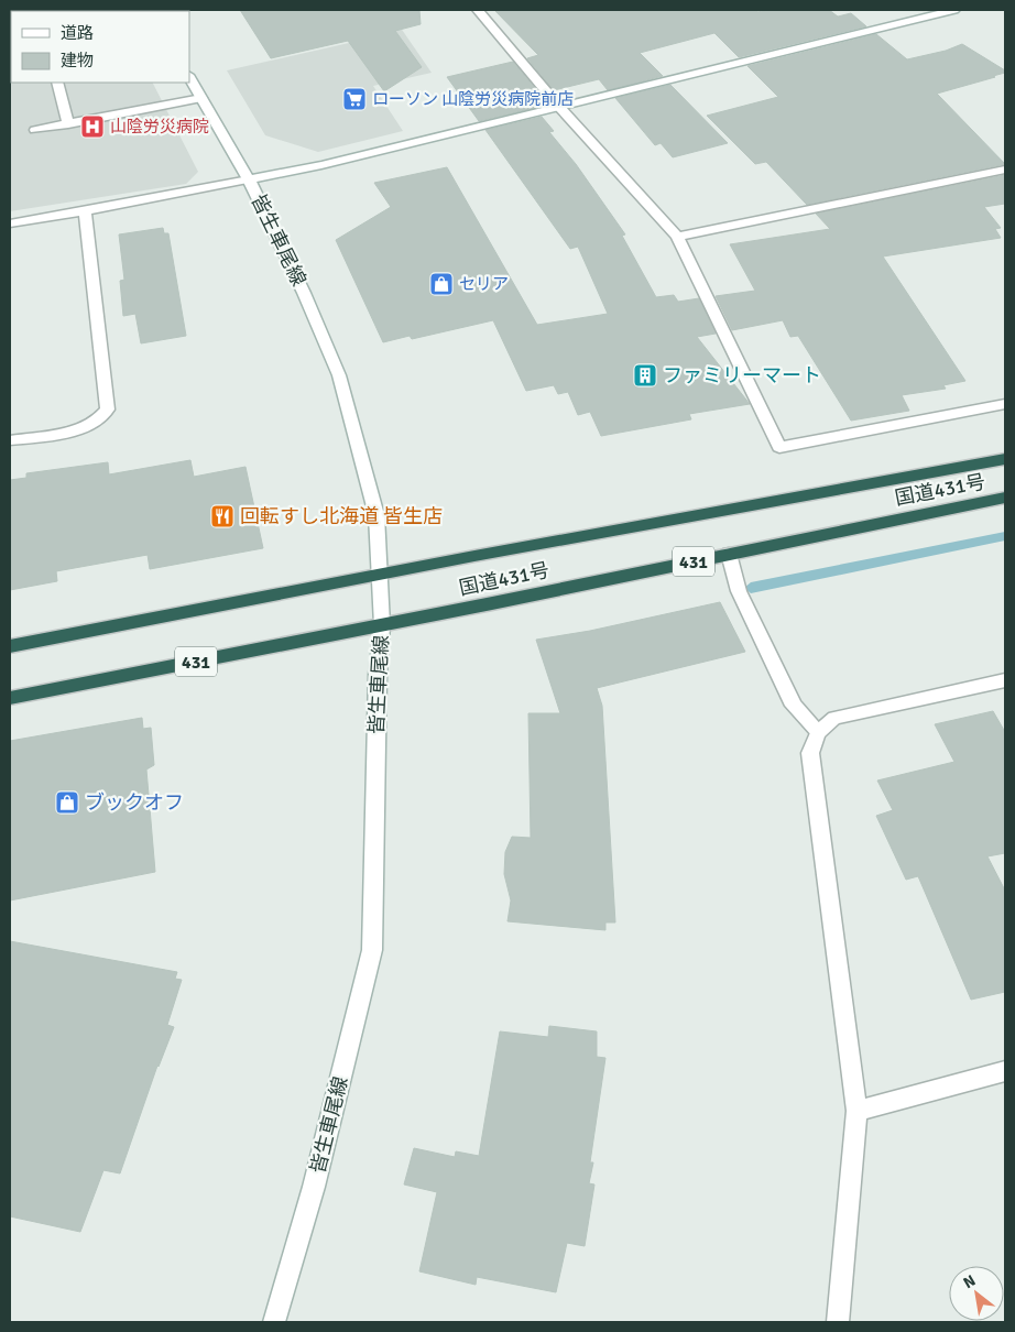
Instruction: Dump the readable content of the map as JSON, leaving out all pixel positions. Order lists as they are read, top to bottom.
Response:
{
  "streets": {
    "highway": ["国道431号", "431"],
    "street": ["皆生車尾線"]
  },
  "crossings": [
    ["皆生車尾線", "国道431号"]
  ],
  "places": {
    "supermarket": ["ローソン 山陰労災病院前店"],
    "hospital": ["山陰労災病院"],
    "shop": ["セリア", "ブックオフ"],
    "building": ["ファミリーマート"],
    "restaurant": ["回転すし北海道 皆生店"]
  },
  "legend": ["道路", "建物"],
  "north": "top left"
}
